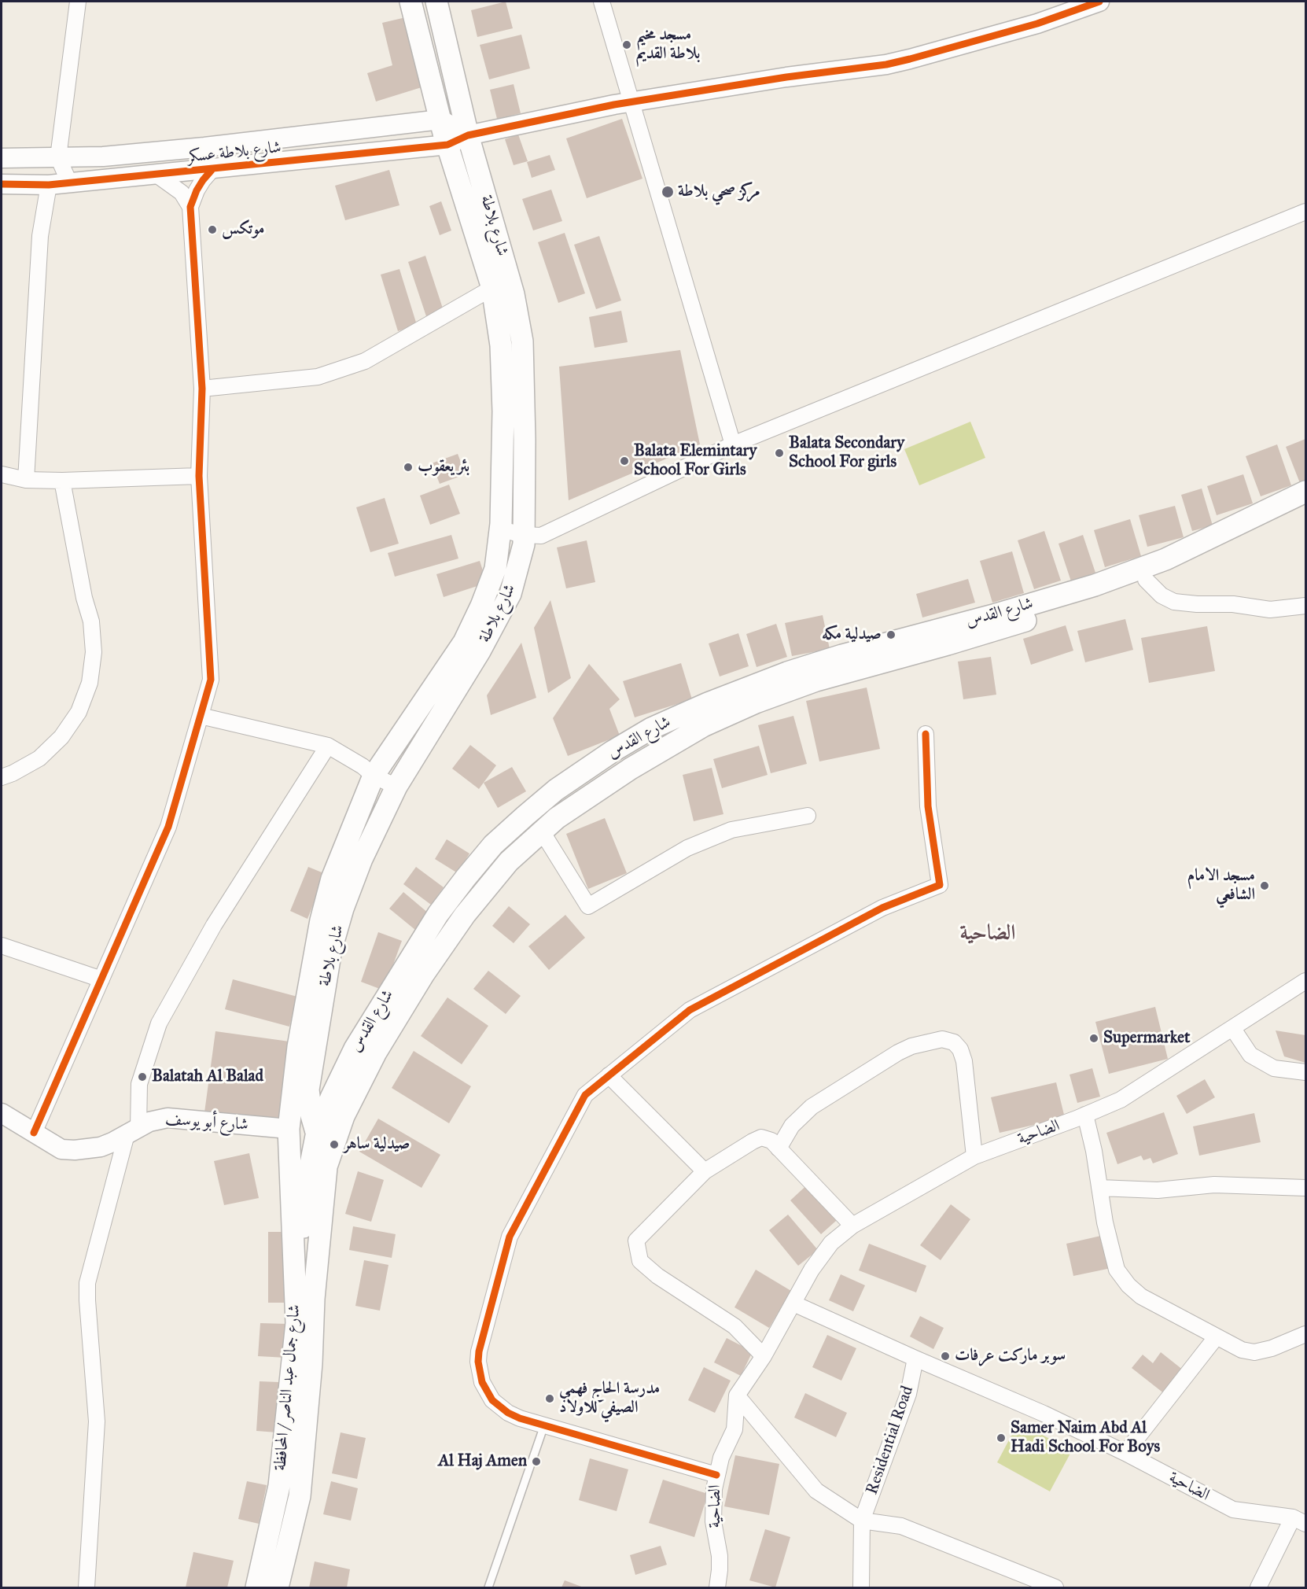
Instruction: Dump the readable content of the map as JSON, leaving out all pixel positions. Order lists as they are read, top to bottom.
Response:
{
  "streets": {
    "main road": ["شارع بلاطة", "شارع القدس", "شارع جمال عبد الناصر / المحافظة"],
    "street": [
      "شارع بلاطة عسكر",
      "شارع أبو يوسف",
      "الضاحية",
      "Residential Road"
    ]
  },
  "crossings": [
    ["شارع بلاطة عسكر", "شارع بلاطة"],
    ["شارع بلاطة", "شارع القدس"],
    ["شارع بلاطة", "شارع أبو يوسف"],
    ["شارع بلاطة", "شارع جمال عبد الناصر / المحافظة"],
    ["شارع القدس", "شارع جمال عبد الناصر / المحافظة"],
    ["شارع أبو يوسف", "شارع جمال عبد الناصر / المحافظة"],
    ["الضاحية", "Residential Road"]
  ],
  "districts": ["الضاحية"],
  "places": [
    "مسجد مخيم بلاطة القديم",
    "مركز صحي بلاطة",
    "موتكس",
    "Balata Secondary School For girls",
    "Balata Elemintary School For Girls",
    "بئر يعقوب",
    "صيدلية مكه",
    "مسجد الامام الشافعي",
    "Supermarket",
    "Balatah Al Balad",
    "صيدلية ساهر",
    "سوبر ماركت عرفات",
    "مدرسة الحاج فهمي الصيفي للاولاد",
    "Samer Naim Abd Al Hadi School For Boys",
    "Al Haj Amen"
  ]
}
